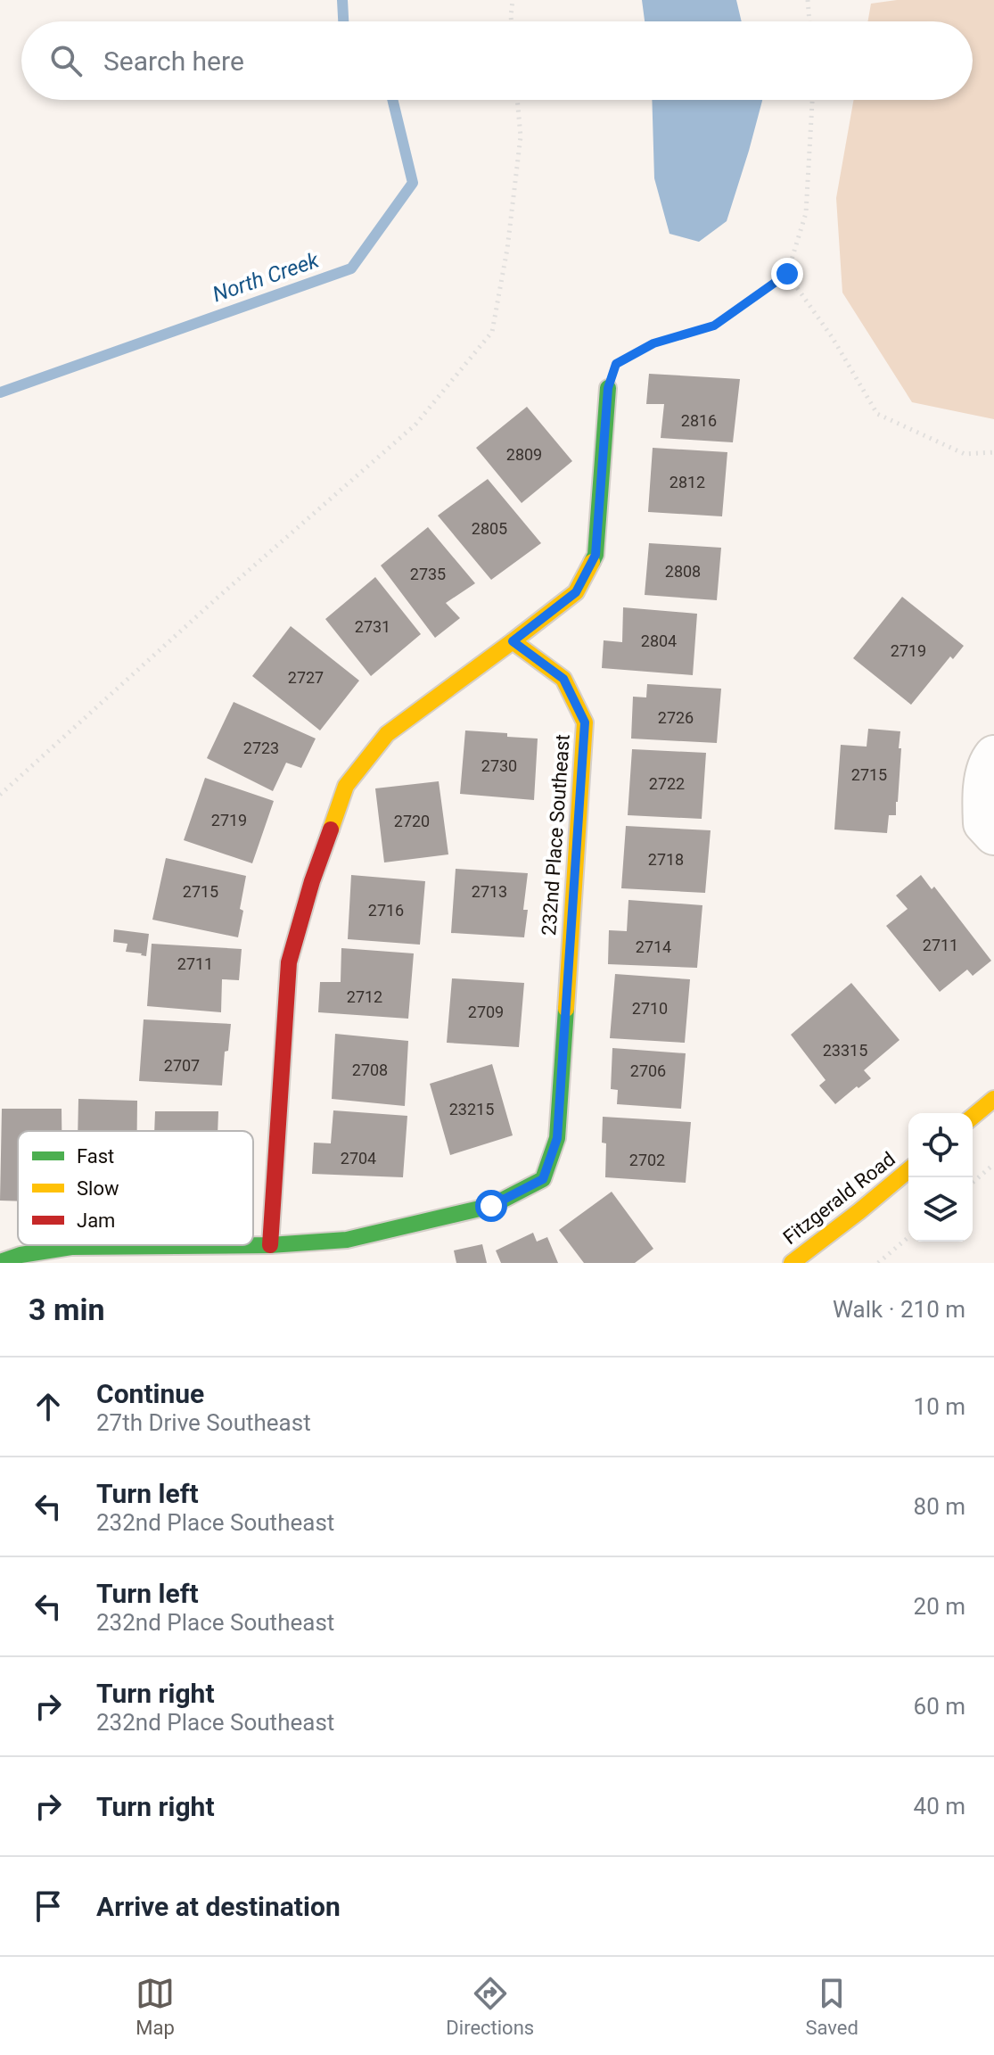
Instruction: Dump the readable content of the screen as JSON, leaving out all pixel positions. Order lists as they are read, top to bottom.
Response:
{
  "streets": {
    "street": ["232nd Place Southeast", "Fitzgerald Road"]
  },
  "water": ["North Creek"],
  "house_numbers": [
    "2816",
    "2809",
    "2812",
    "2805",
    "2808",
    "2735",
    "2731",
    "2804",
    "2719",
    "2727",
    "2726",
    "2723",
    "2730",
    "2715",
    "2722",
    "2719",
    "2720",
    "2718",
    "2715",
    "2713",
    "2716",
    "2711",
    "2714",
    "2711",
    "2712",
    "2710",
    "2709",
    "23315",
    "2707",
    "2708",
    "2706",
    "23215",
    "2704",
    "2702"
  ],
  "legend": ["Fast", "Slow", "Jam"],
  "page": {
    "search": "Search here",
    "heading": ["3 min", "Walk · 210 m"],
    "list": [
      ["Continue", "27th Drive Southeast", "10 m"],
      ["Turn left", "232nd Place Southeast", "80 m"],
      ["Turn left", "232nd Place Southeast", "20 m"],
      ["Turn right", "232nd Place Southeast", "60 m"],
      ["Turn right", "40 m"],
      "Arrive at destination"
    ],
    "nav": ["Map", "Directions", "Saved"]
  }
}
